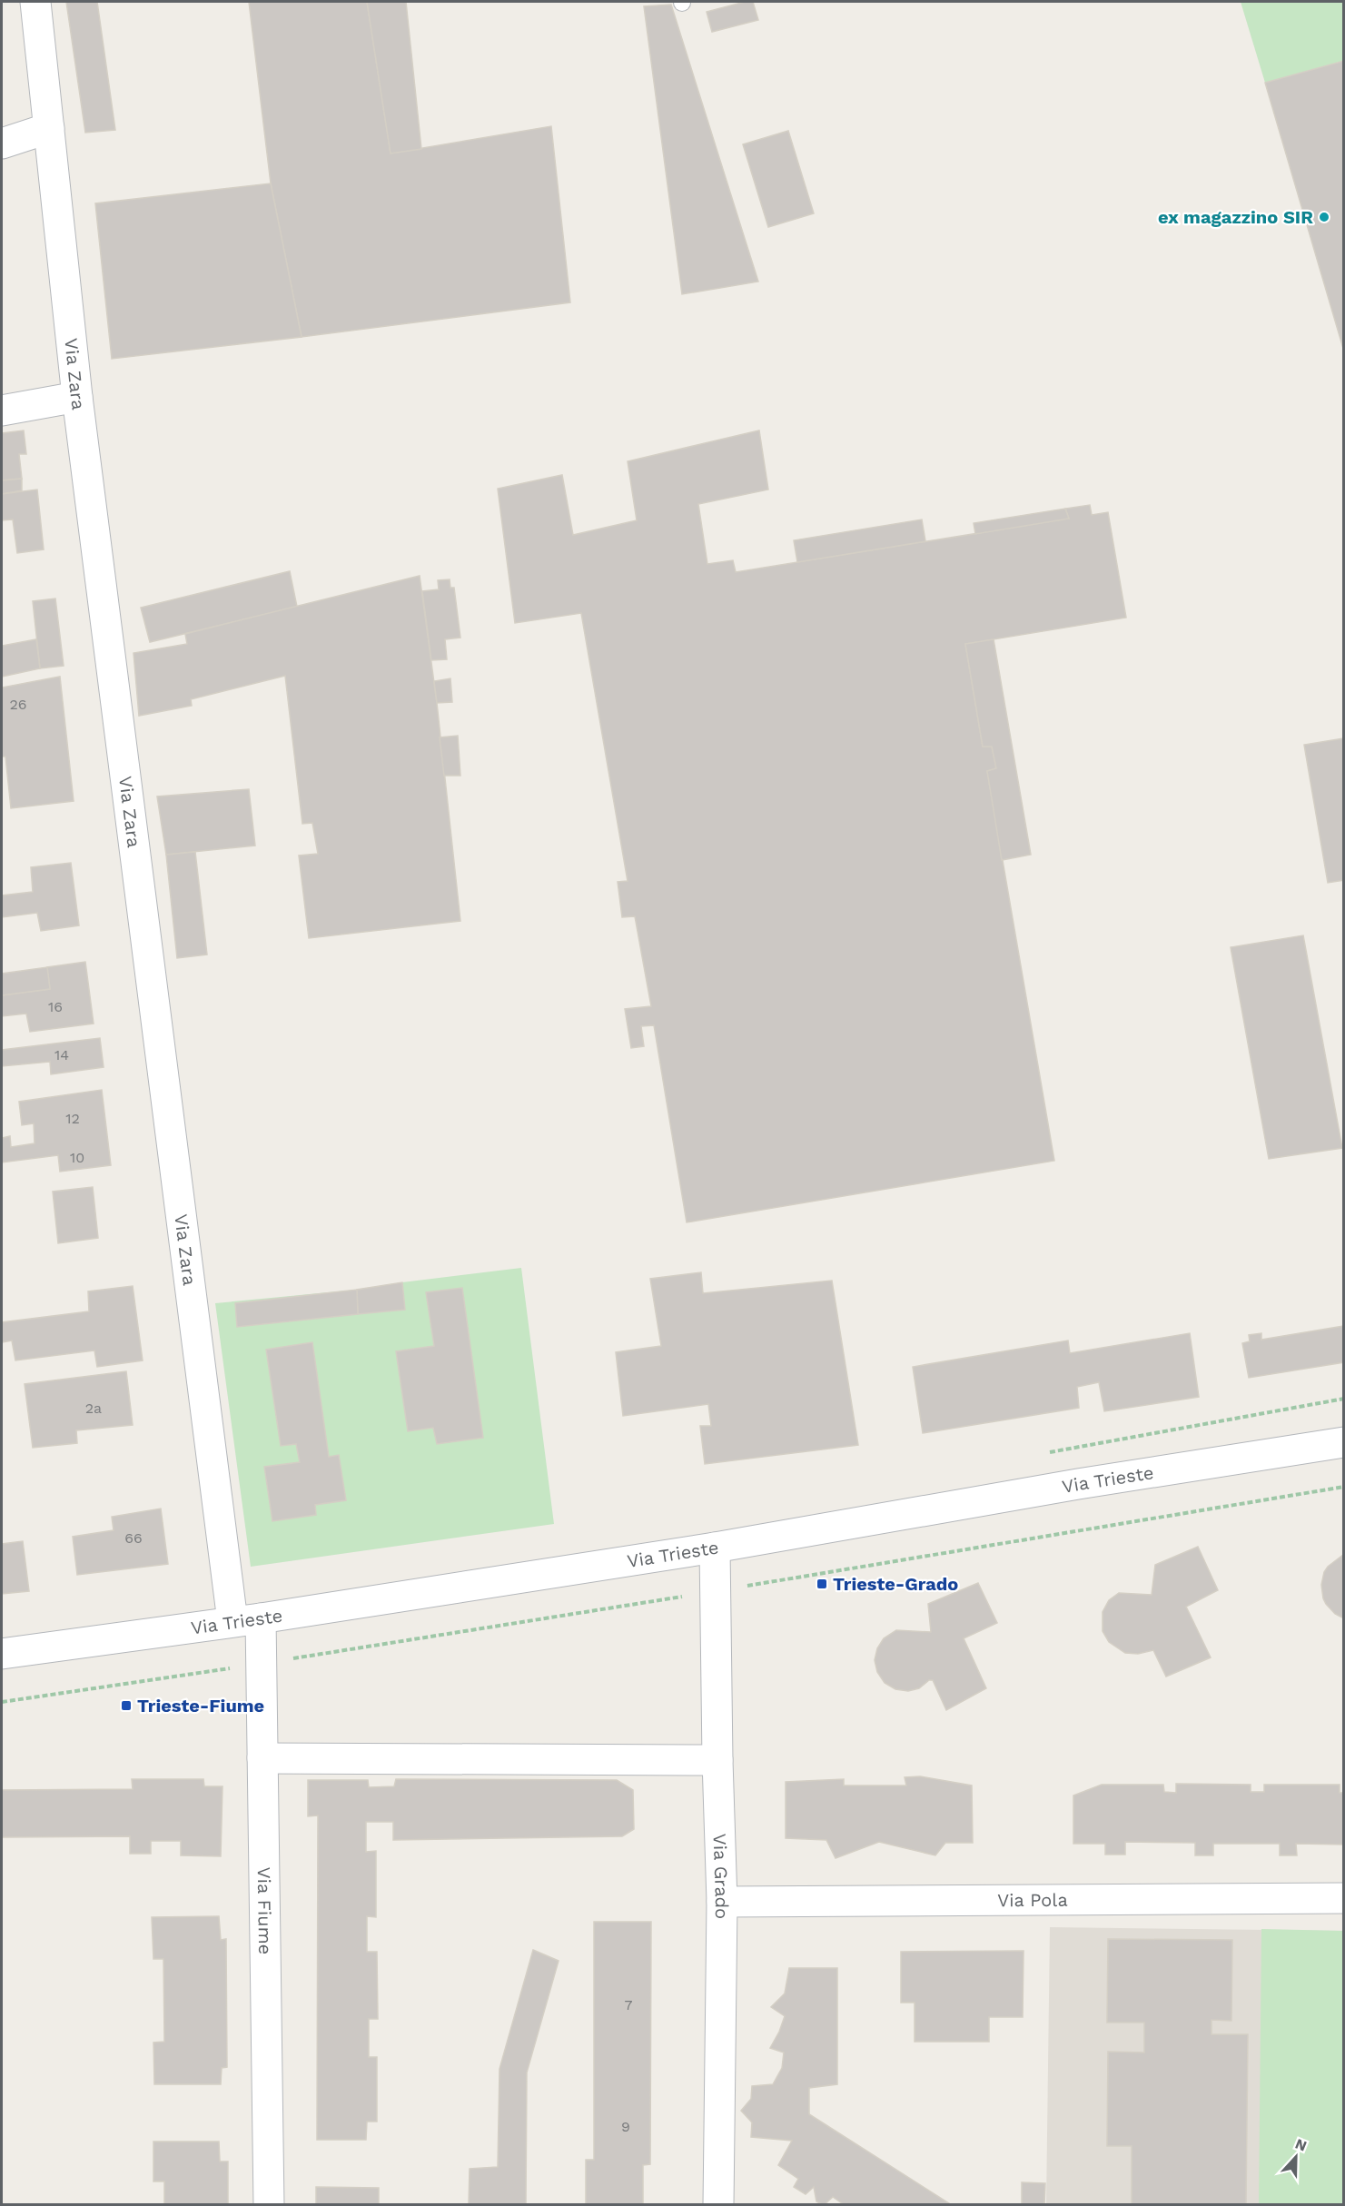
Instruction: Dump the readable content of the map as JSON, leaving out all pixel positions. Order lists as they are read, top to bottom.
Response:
{
  "streets": {
    "street": [
      "Via Zara",
      "Via Trieste",
      "Via Grado",
      "Via Pola",
      "Via Fiume"
    ]
  },
  "crossings": [
    ["Via Zara", "Via Trieste"],
    ["Via Zara", "Via Fiume"],
    ["Via Trieste", "Via Grado"],
    ["Via Trieste", "Via Fiume"],
    ["Via Grado", "Via Pola"]
  ],
  "places": {
    "other": ["ex magazzino SIR"],
    "transit": ["Trieste-Grado", "Trieste-Fiume"]
  },
  "house_numbers": [
    "26",
    "16",
    "14",
    "12",
    "10",
    "2a",
    "66",
    "7",
    "9"
  ],
  "north": "top"
}
